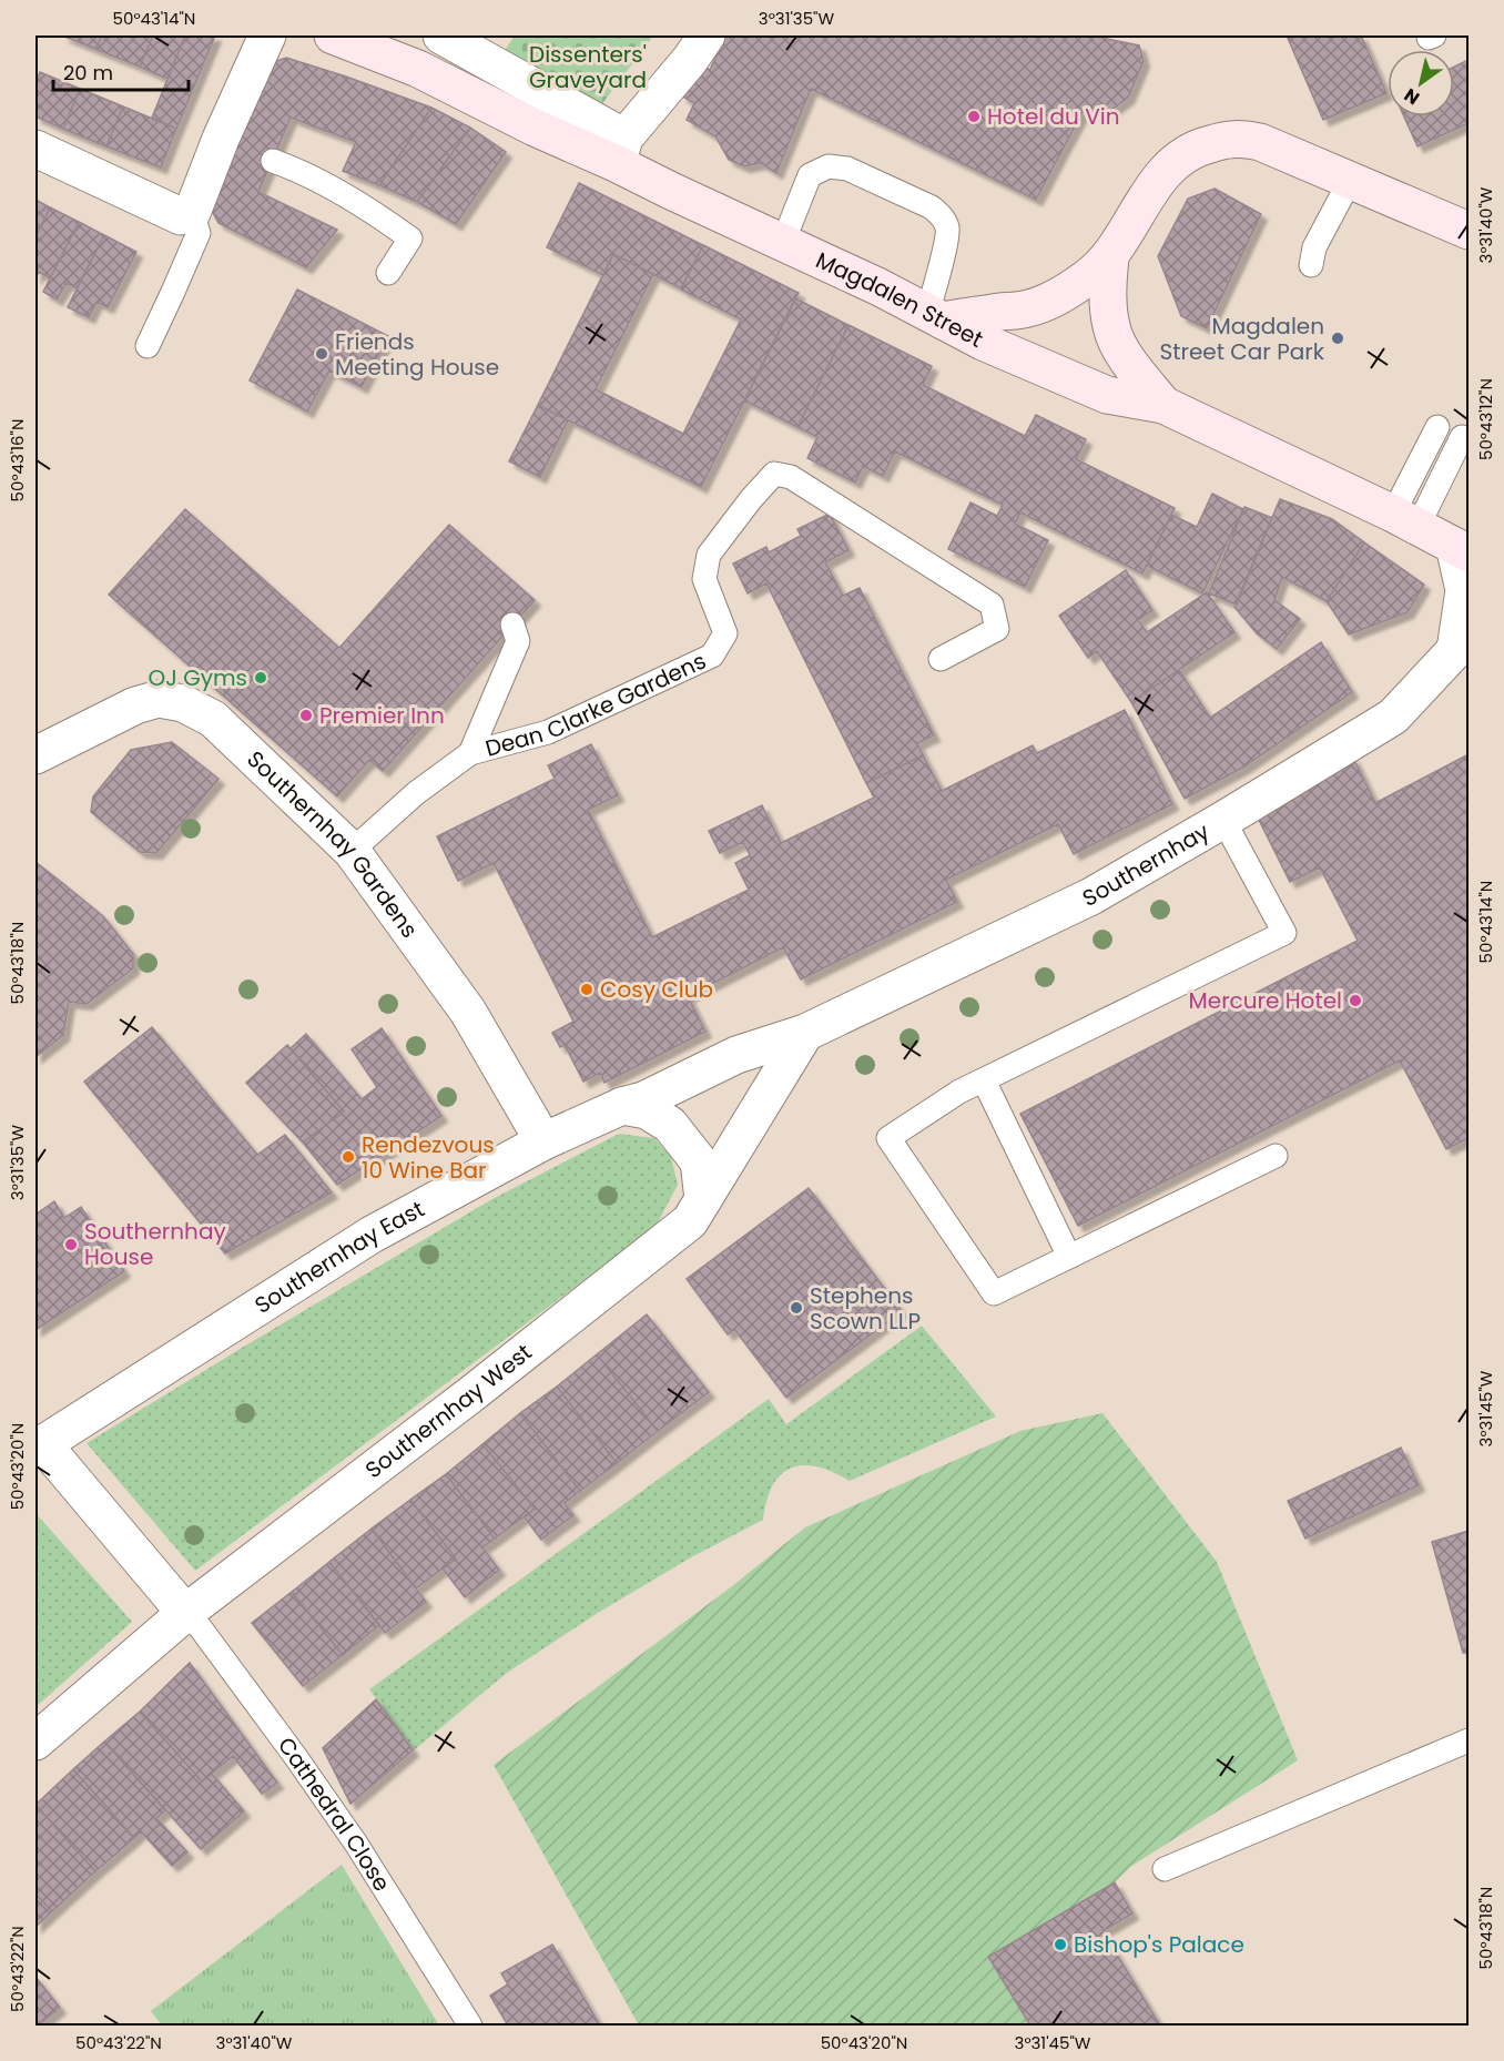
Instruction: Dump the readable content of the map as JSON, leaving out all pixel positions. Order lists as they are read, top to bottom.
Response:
{
  "streets": {
    "main road": ["Magdalen Street"],
    "street": [
      "Southernhay Gardens",
      "Southernhay",
      "Southernhay East",
      "Southernhay West"
    ],
    "lane": ["Dean Clarke Gardens", "Cathedral Close"]
  },
  "crossings": [
    ["Magdalen Street", "Southernhay"],
    ["Dean Clarke Gardens", "Southernhay Gardens"],
    ["Southernhay Gardens", "Southernhay East"],
    ["Southernhay", "Southernhay East"],
    ["Southernhay", "Southernhay West"],
    ["Southernhay East", "Southernhay West"],
    ["Southernhay West", "Cathedral Close"]
  ],
  "parks": ["Dissenters' Graveyard"],
  "places": [
    "Hotel du Vin",
    "Magdalen Street Car Park",
    "Friends Meeting House",
    "OJ Gyms",
    "Premier Inn",
    "Cosy Club",
    "Mercure Hotel",
    "Rendezvous 10 Wine Bar",
    "Southernhay House",
    "Stephens Scown LLP",
    "Bishop's Palace"
  ],
  "scale_bar": "20 m",
  "north": "bottom left",
  "coordinates": [
    "50°43'14\"N",
    "3°31'35\"W",
    "3°31'40\"W",
    "50°43'12\"N",
    "50°43'16\"N",
    "50°43'18\"N",
    "3°31'45\"W",
    "50°43'20\"N",
    "50°43'22\"N"
  ]
}
